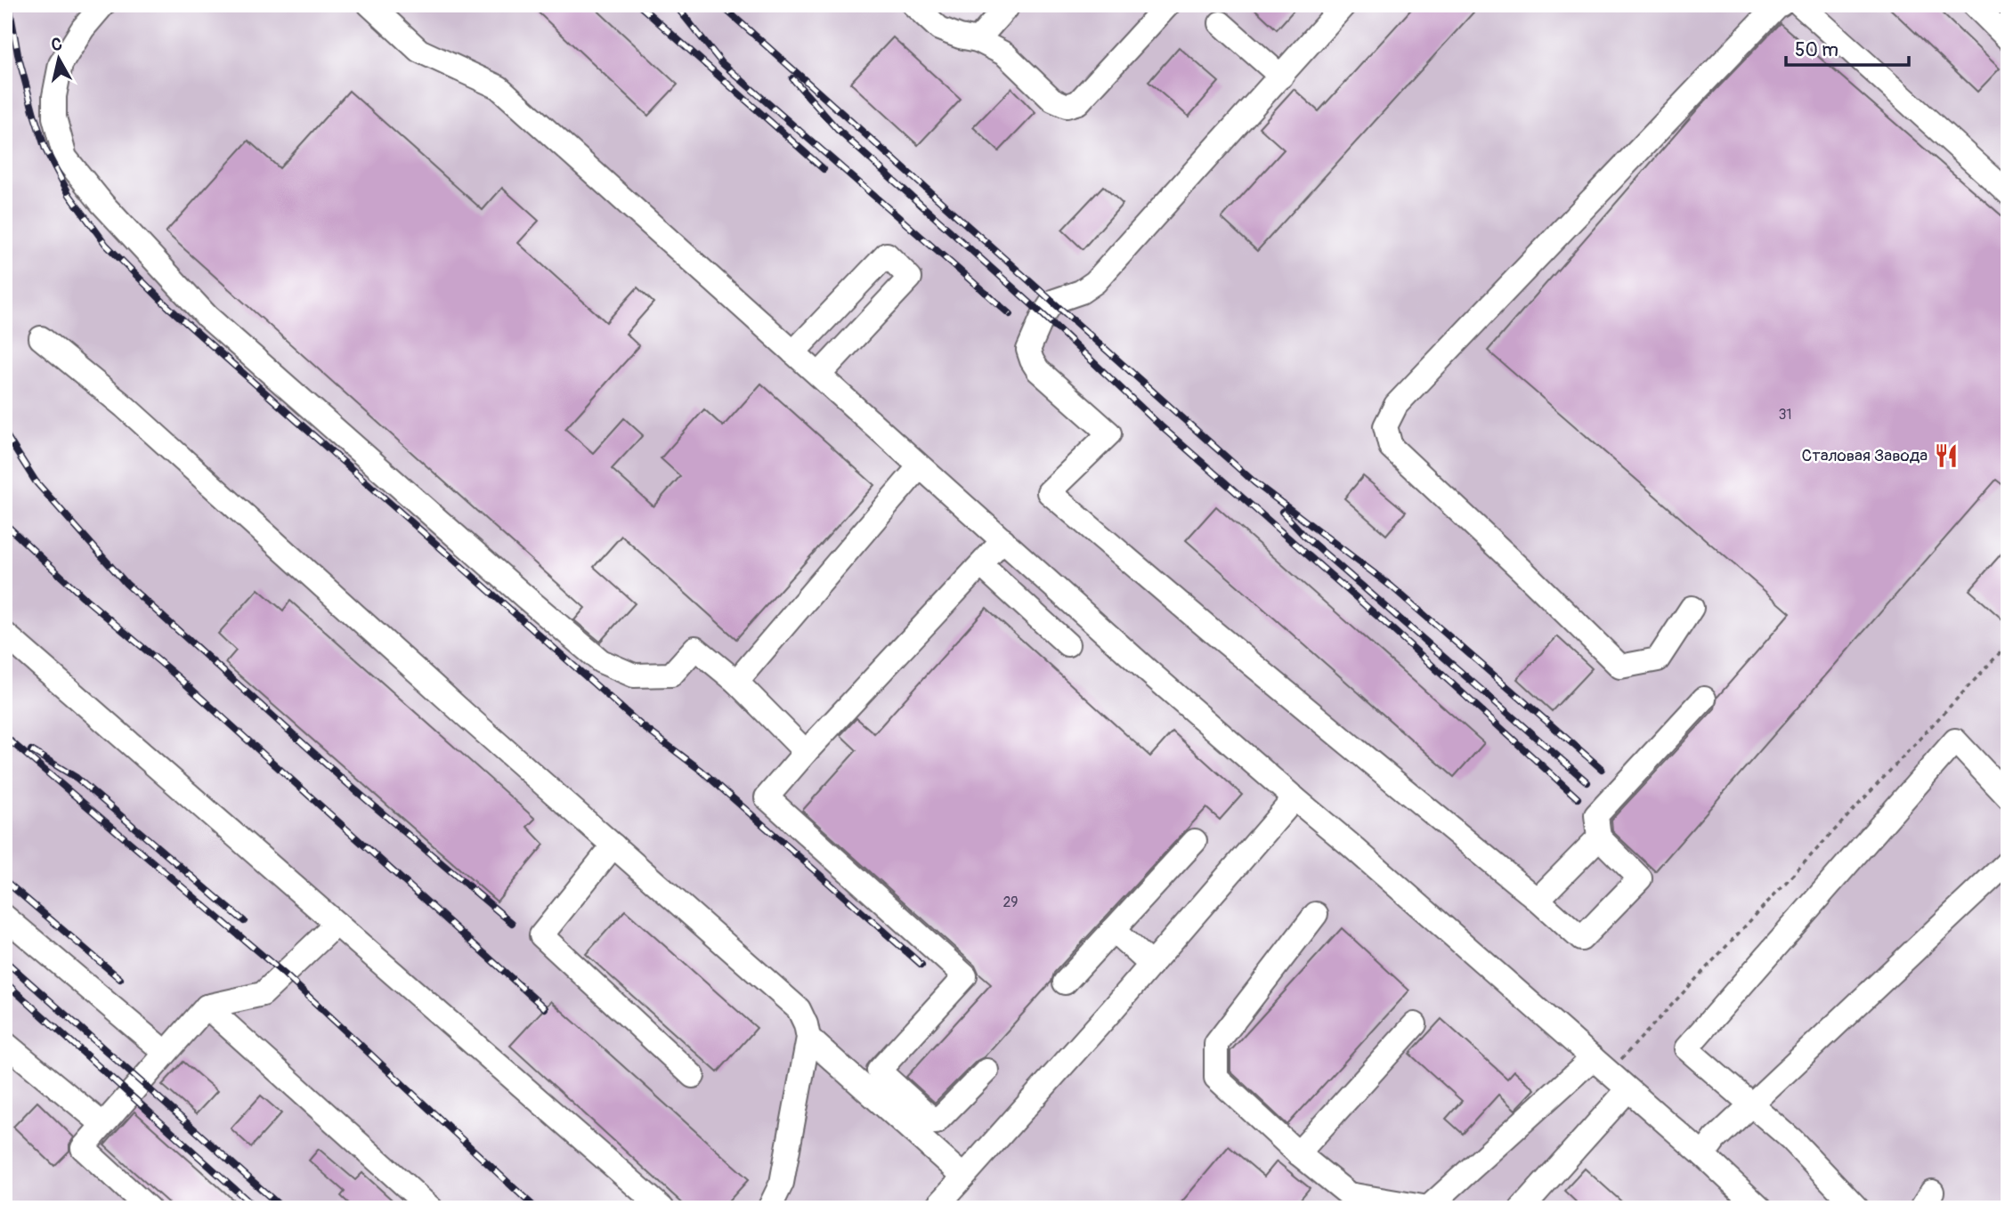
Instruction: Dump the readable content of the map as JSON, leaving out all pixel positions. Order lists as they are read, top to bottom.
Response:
{
  "places": {
    "restaurant": ["Сталовая Завода"]
  },
  "house_numbers": ["31", "29"],
  "scale_bar": "50 m",
  "north": "top"
}
